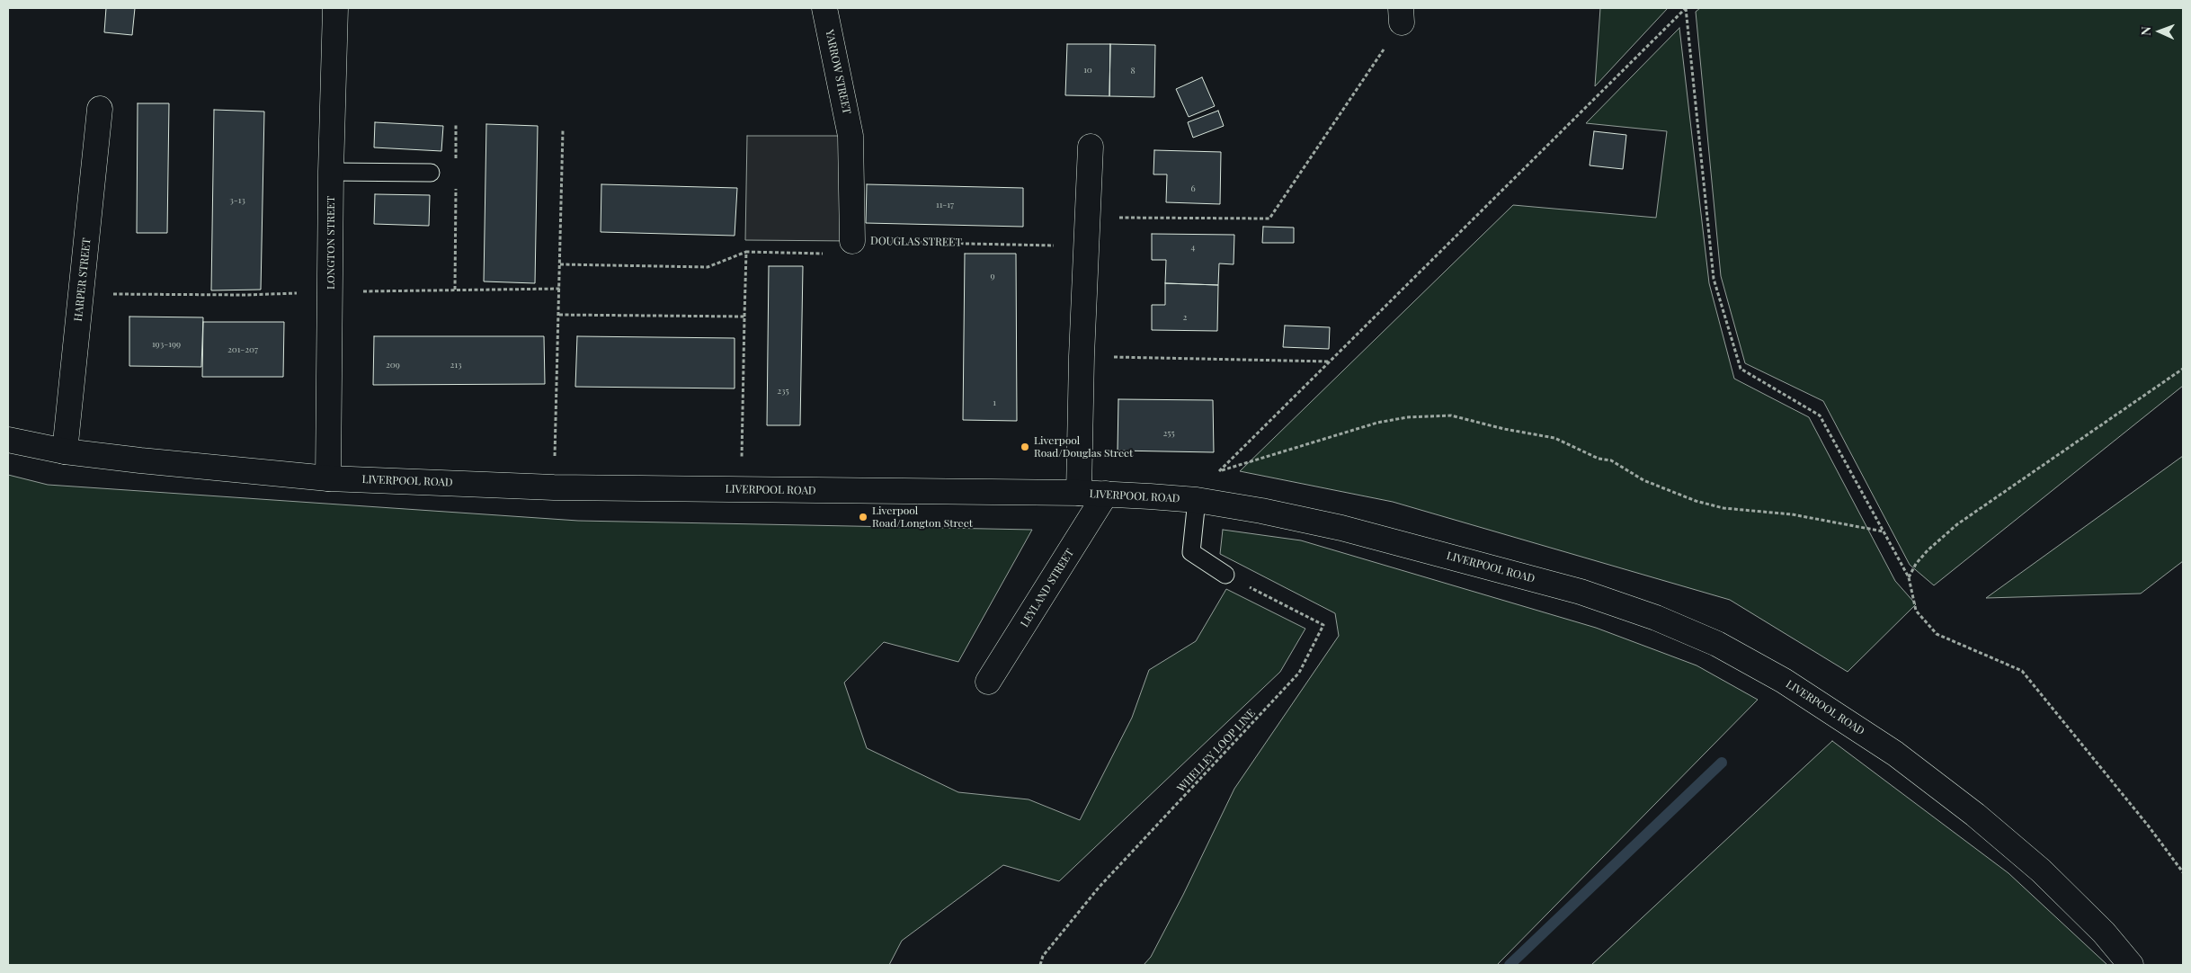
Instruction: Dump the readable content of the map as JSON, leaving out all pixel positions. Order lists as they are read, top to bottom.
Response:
{
  "streets": {
    "main road": [
      "YARROW STREET",
      "LONGTON STREET",
      "HARPER STREET",
      "LIVERPOOL ROAD",
      "LEYLAND STREET"
    ],
    "path": ["DOUGLAS STREET", "WHELLEY LOOP LINE"]
  },
  "crossings": [
    ["YARROW STREET", "DOUGLAS STREET"],
    ["LONGTON STREET", "LIVERPOOL ROAD"],
    ["HARPER STREET", "LIVERPOOL ROAD"],
    ["LIVERPOOL ROAD", "LEYLAND STREET"]
  ],
  "places": ["Liverpool Road/Douglas Street", "Liverpool Road/Longton Street"],
  "house_numbers": [
    "10",
    "8",
    "6",
    "3-13",
    "11-17",
    "4",
    "9",
    "2",
    "193-199",
    "201-207",
    "209",
    "213",
    "235",
    "1",
    "255"
  ],
  "north": "left"
}
